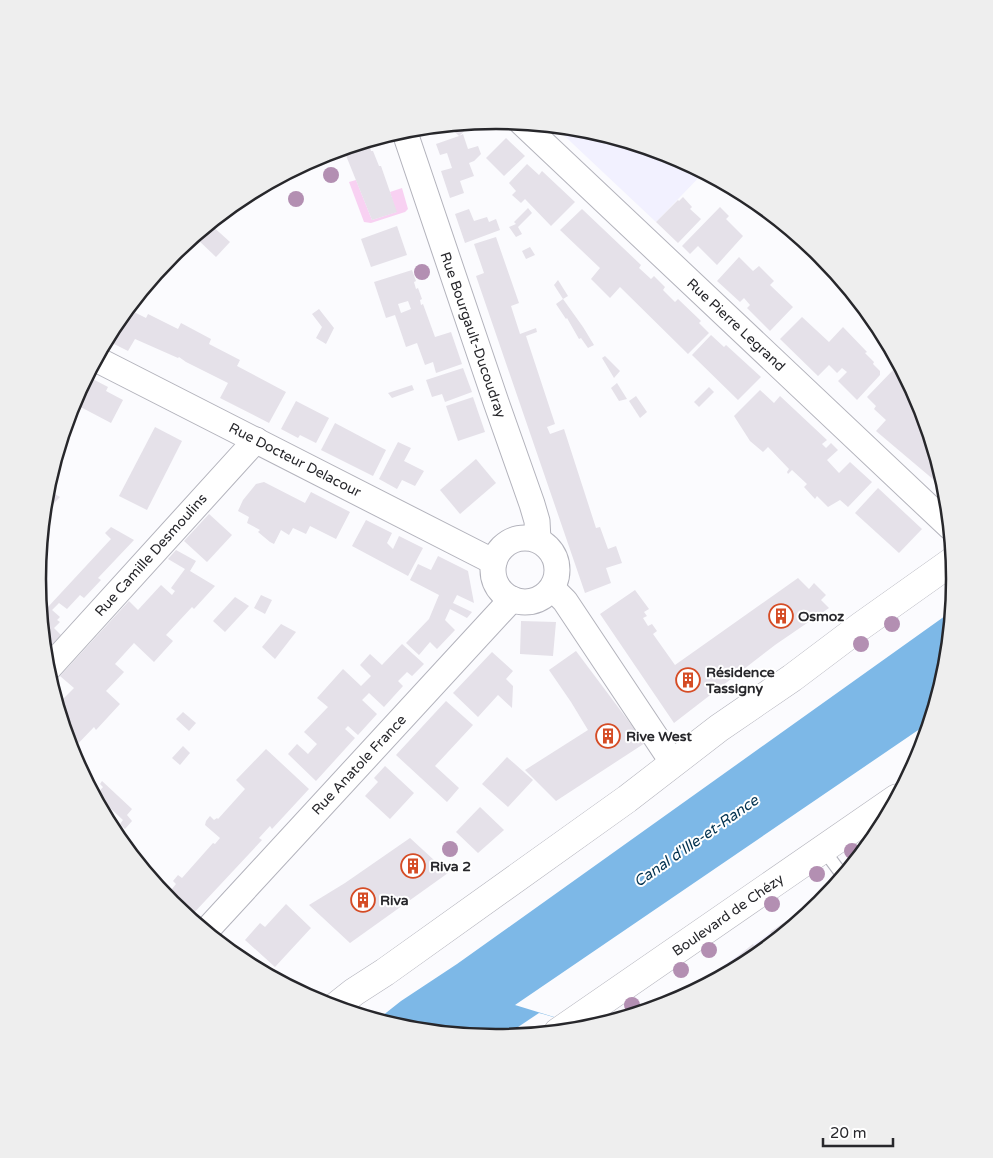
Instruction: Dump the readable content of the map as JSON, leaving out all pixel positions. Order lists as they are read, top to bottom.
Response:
{
  "streets": {
    "main road": ["Boulevard de Chézy"],
    "street": [
      "Rue Pierre Legrand",
      "Rue Bourgault-Ducoudray",
      "Rue Docteur Delacour",
      "Rue Camille Desmoulins",
      "Rue Anatole France"
    ]
  },
  "crossings": [
    ["Rue Bourgault-Ducoudray", "Rue Docteur Delacour"],
    ["Rue Bourgault-Ducoudray", "Rue Anatole France"],
    ["Rue Docteur Delacour", "Rue Camille Desmoulins"],
    ["Rue Docteur Delacour", "Rue Anatole France"]
  ],
  "water": ["Canal d'Ille-et-Rance"],
  "places": {
    "building": [
      "Osmoz",
      "Résidence Tassigny",
      "Rive West",
      "Riva 2",
      "Riva"
    ]
  },
  "scale_bar": "20 m"
}
